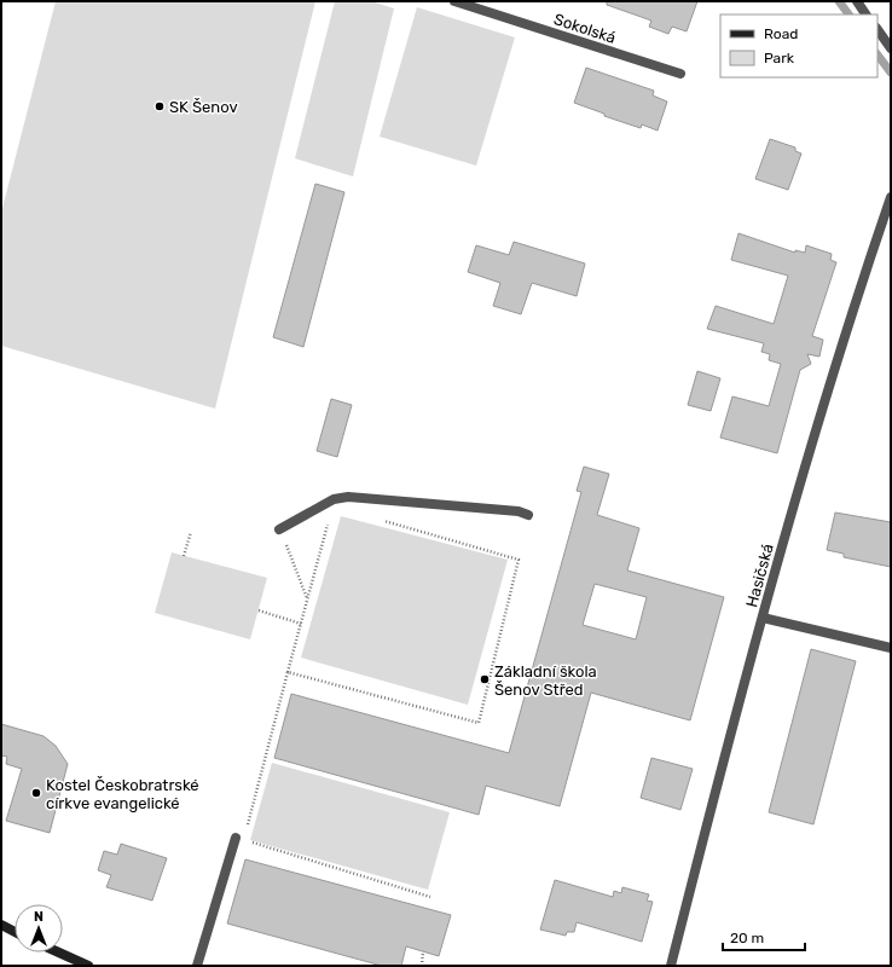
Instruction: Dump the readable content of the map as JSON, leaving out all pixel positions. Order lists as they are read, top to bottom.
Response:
{
  "streets": {
    "street": ["Sokolská", "Hasičská"]
  },
  "places": ["SK Šenov", "Základní škola Šenov Střed", "Kostel Českobratrské církve evangelické"],
  "legend": ["Road", "Park"],
  "scale_bar": "20 m",
  "north": "top"
}
